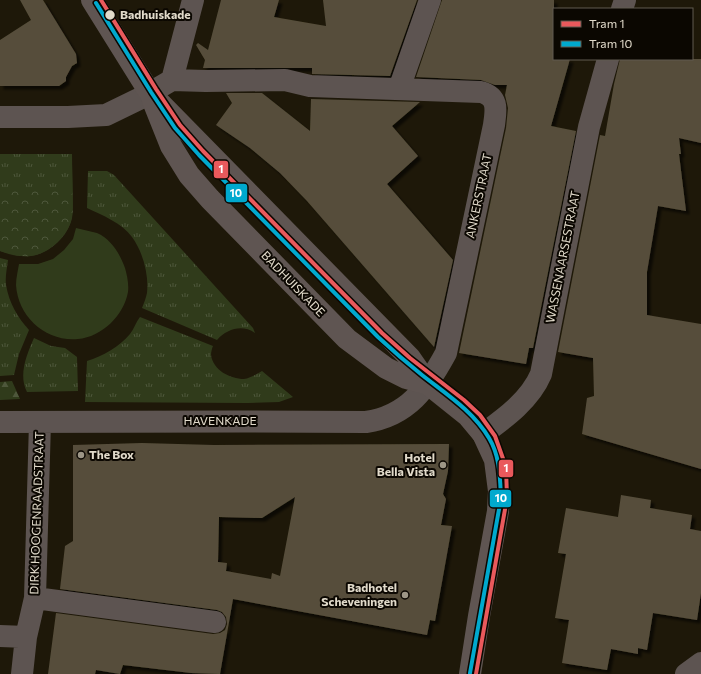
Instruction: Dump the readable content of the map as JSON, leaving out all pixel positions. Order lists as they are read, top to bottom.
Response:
{
  "streets": {
    "main road": ["BADHUISKADE"],
    "street": [
      "ANKERSTRAAT",
      "WASSENAARSESTRAAT",
      "HAVENKADE",
      "DIRK HOOGENRAADSTRAAT"
    ]
  },
  "crossings": [
    ["ANKERSTRAAT", "BADHUISKADE"],
    ["ANKERSTRAAT", "HAVENKADE"],
    ["WASSENAARSESTRAAT", "BADHUISKADE"],
    ["BADHUISKADE", "HAVENKADE"],
    ["HAVENKADE", "DIRK HOOGENRAADSTRAAT"]
  ],
  "places": [
    "Badhuiskade",
    "The Box",
    "Hotel Bella Vista",
    "Badhotel Scheveningen"
  ],
  "lines": ["tram line 1", "tram line 10"],
  "legend": ["Tram 1", "Tram 10"]
}
